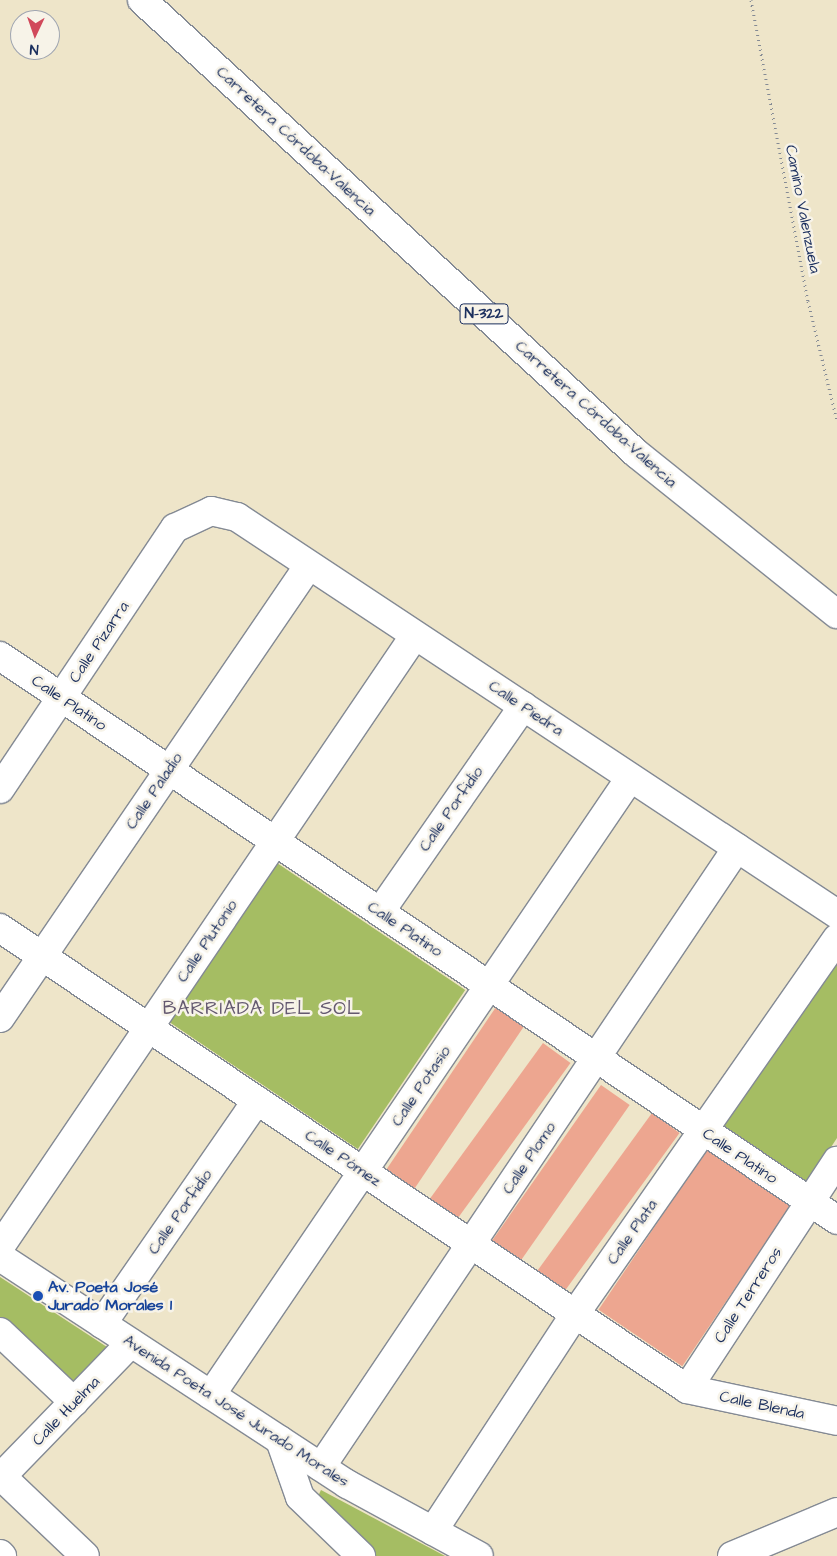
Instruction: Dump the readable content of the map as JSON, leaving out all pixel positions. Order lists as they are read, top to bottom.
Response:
{
  "streets": {
    "main road": [
      "Carretera Córdoba-Valencia",
      "N-322",
      "Calle Pizarra",
      "Calle Platino",
      "Calle Piedra",
      "Calle Paladio",
      "Calle Porfidio",
      "Calle Plutonio",
      "Calle Potasio",
      "Calle Pómez",
      "Calle Plomo",
      "Calle Plata",
      "Calle Terreros",
      "Calle Blenda",
      "Calle Huelma",
      "Avenida Poeta José Jurado Morales"
    ],
    "path": ["Camino Valenzuela"]
  },
  "crossings": [
    ["Calle Pizarra", "Calle Platino"],
    ["Calle Pizarra", "Calle Piedra"],
    ["Calle Platino", "Calle Paladio"],
    ["Calle Platino", "Calle Porfidio"],
    ["Calle Platino", "Calle Plutonio"],
    ["Calle Platino", "Calle Potasio"],
    ["Calle Platino", "Calle Plomo"],
    ["Calle Platino", "Calle Plata"],
    ["Calle Platino", "Calle Terreros"],
    ["Calle Piedra", "Calle Paladio"],
    ["Calle Piedra", "Calle Porfidio"],
    ["Calle Piedra", "Calle Plutonio"],
    ["Calle Piedra", "Calle Potasio"],
    ["Calle Piedra", "Calle Plomo"],
    ["Calle Paladio", "Calle Pómez"],
    ["Calle Porfidio", "Calle Pómez"],
    ["Calle Porfidio", "Avenida Poeta José Jurado Morales"],
    ["Calle Plutonio", "Calle Pómez"],
    ["Calle Potasio", "Calle Pómez"],
    ["Calle Potasio", "Avenida Poeta José Jurado Morales"],
    ["Calle Pómez", "Calle Plomo"],
    ["Calle Pómez", "Calle Plata"],
    ["Calle Pómez", "Calle Terreros"],
    ["Calle Pómez", "Calle Blenda"],
    ["Calle Plomo", "Avenida Poeta José Jurado Morales"],
    ["Calle Plata", "Avenida Poeta José Jurado Morales"],
    ["Calle Terreros", "Calle Blenda"],
    ["Calle Huelma", "Avenida Poeta José Jurado Morales"]
  ],
  "districts": ["BARRIADA DEL SOL"],
  "places": ["Av. Poeta José Jurado Morales 1"],
  "north": "bottom"
}
